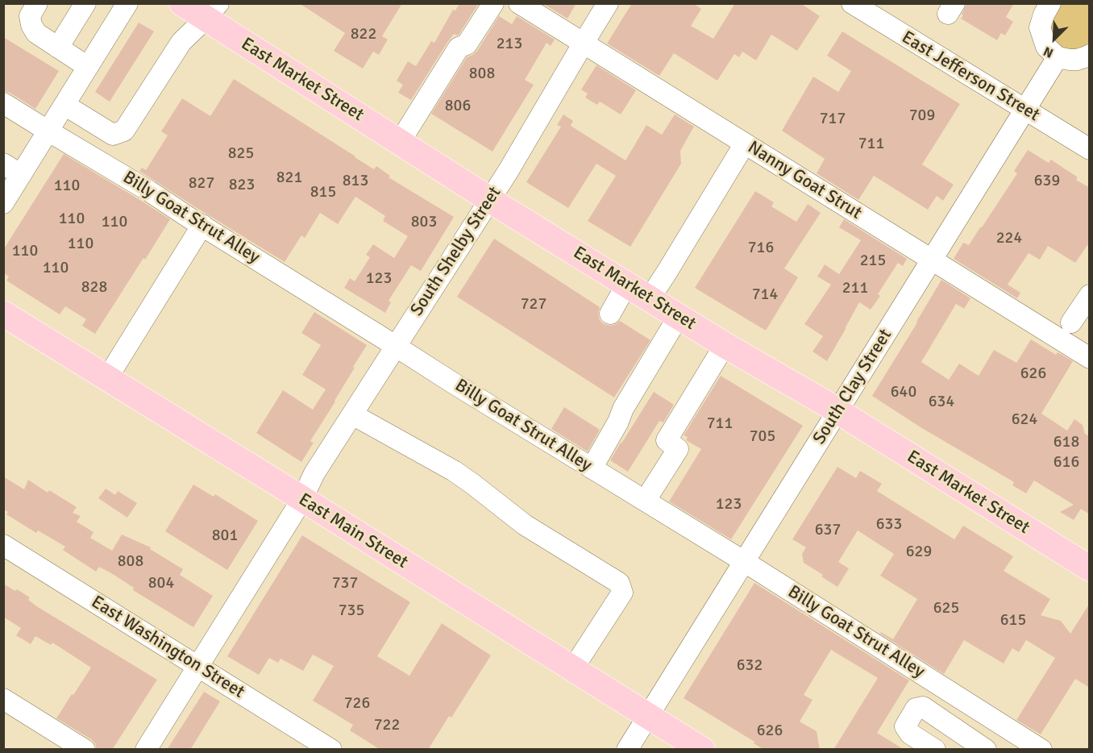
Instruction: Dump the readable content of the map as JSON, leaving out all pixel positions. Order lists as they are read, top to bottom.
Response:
{
  "streets": {
    "main road": ["East Market Street", "East Main Street"],
    "street": [
      "East Jefferson Street",
      "Nanny Goat Strut",
      "Billy Goat Strut Alley",
      "South Shelby Street",
      "South Clay Street",
      "East Washington Street"
    ]
  },
  "crossings": [
    ["East Jefferson Street", "South Clay Street"],
    ["East Market Street", "South Shelby Street"],
    ["East Market Street", "South Clay Street"],
    ["Nanny Goat Strut", "South Shelby Street"],
    ["Nanny Goat Strut", "South Clay Street"],
    ["Billy Goat Strut Alley", "South Shelby Street"],
    ["Billy Goat Strut Alley", "South Clay Street"],
    ["South Shelby Street", "East Main Street"],
    ["South Shelby Street", "East Washington Street"],
    ["South Clay Street", "East Main Street"]
  ],
  "house_numbers": [
    "822",
    "213",
    "808",
    "806",
    "709",
    "717",
    "711",
    "825",
    "821",
    "813",
    "639",
    "827",
    "823",
    "110",
    "815",
    "110",
    "110",
    "803",
    "224",
    "110",
    "716",
    "110",
    "215",
    "110",
    "123",
    "828",
    "211",
    "714",
    "727",
    "626",
    "640",
    "634",
    "624",
    "711",
    "705",
    "618",
    "616",
    "123",
    "633",
    "637",
    "801",
    "629",
    "808",
    "804",
    "737",
    "625",
    "735",
    "615",
    "632",
    "726",
    "722",
    "626"
  ],
  "north": "bottom left"
}
